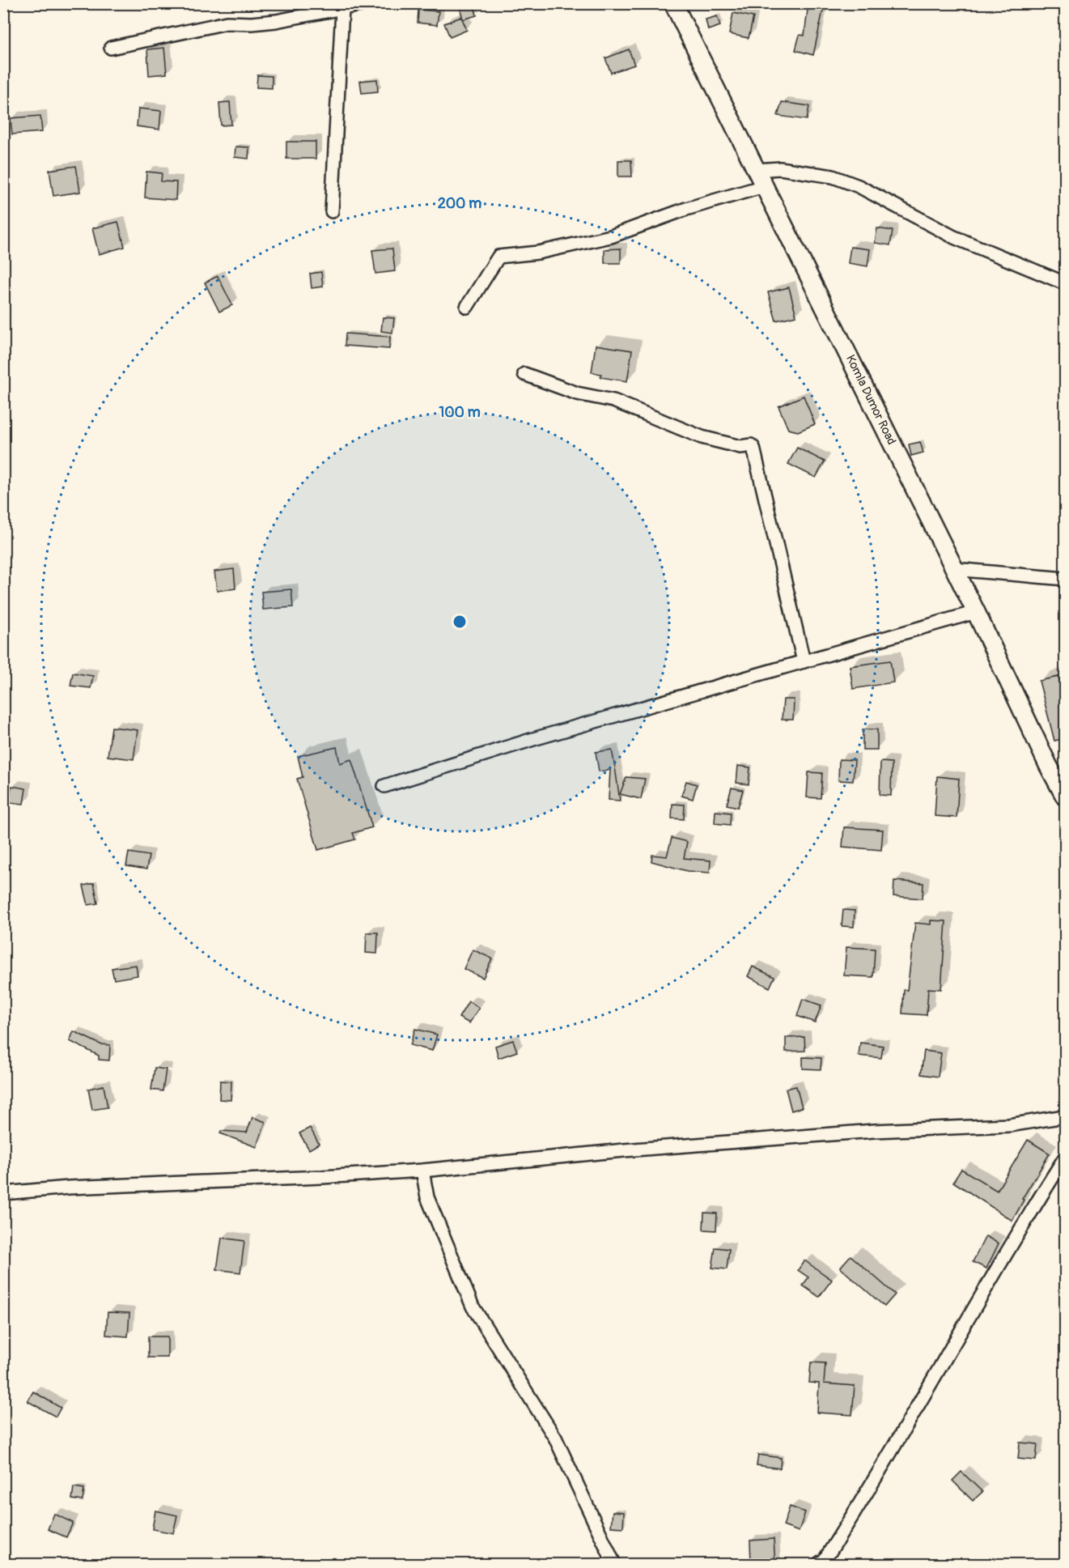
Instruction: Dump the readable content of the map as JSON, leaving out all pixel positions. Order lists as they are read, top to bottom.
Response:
{
  "streets": {
    "street": ["Komla Dumor Road"]
  },
  "rings": ["200 m", "100 m"]
}
